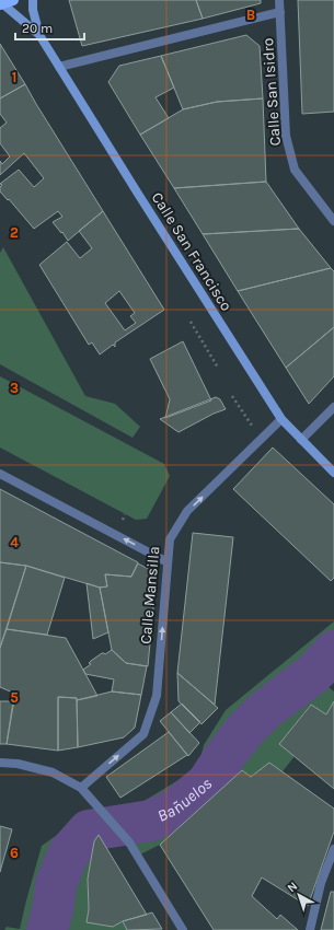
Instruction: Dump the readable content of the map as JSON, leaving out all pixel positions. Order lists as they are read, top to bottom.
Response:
{
  "streets": {
    "street": ["Calle San Isidro", "Calle San Francisco", "Calle Mansilla"]
  },
  "crossings": [
    ["Calle San Francisco", "Calle Mansilla"]
  ],
  "one_way": ["Calle Mansilla"],
  "water": ["Bañuelos"],
  "scale_bar": "20 m",
  "north": "top left",
  "grid": {
    "columns": ["B"],
    "rows": [
      "1",
      "2",
      "3",
      "4",
      "5",
      "6"
    ]
  }
}
